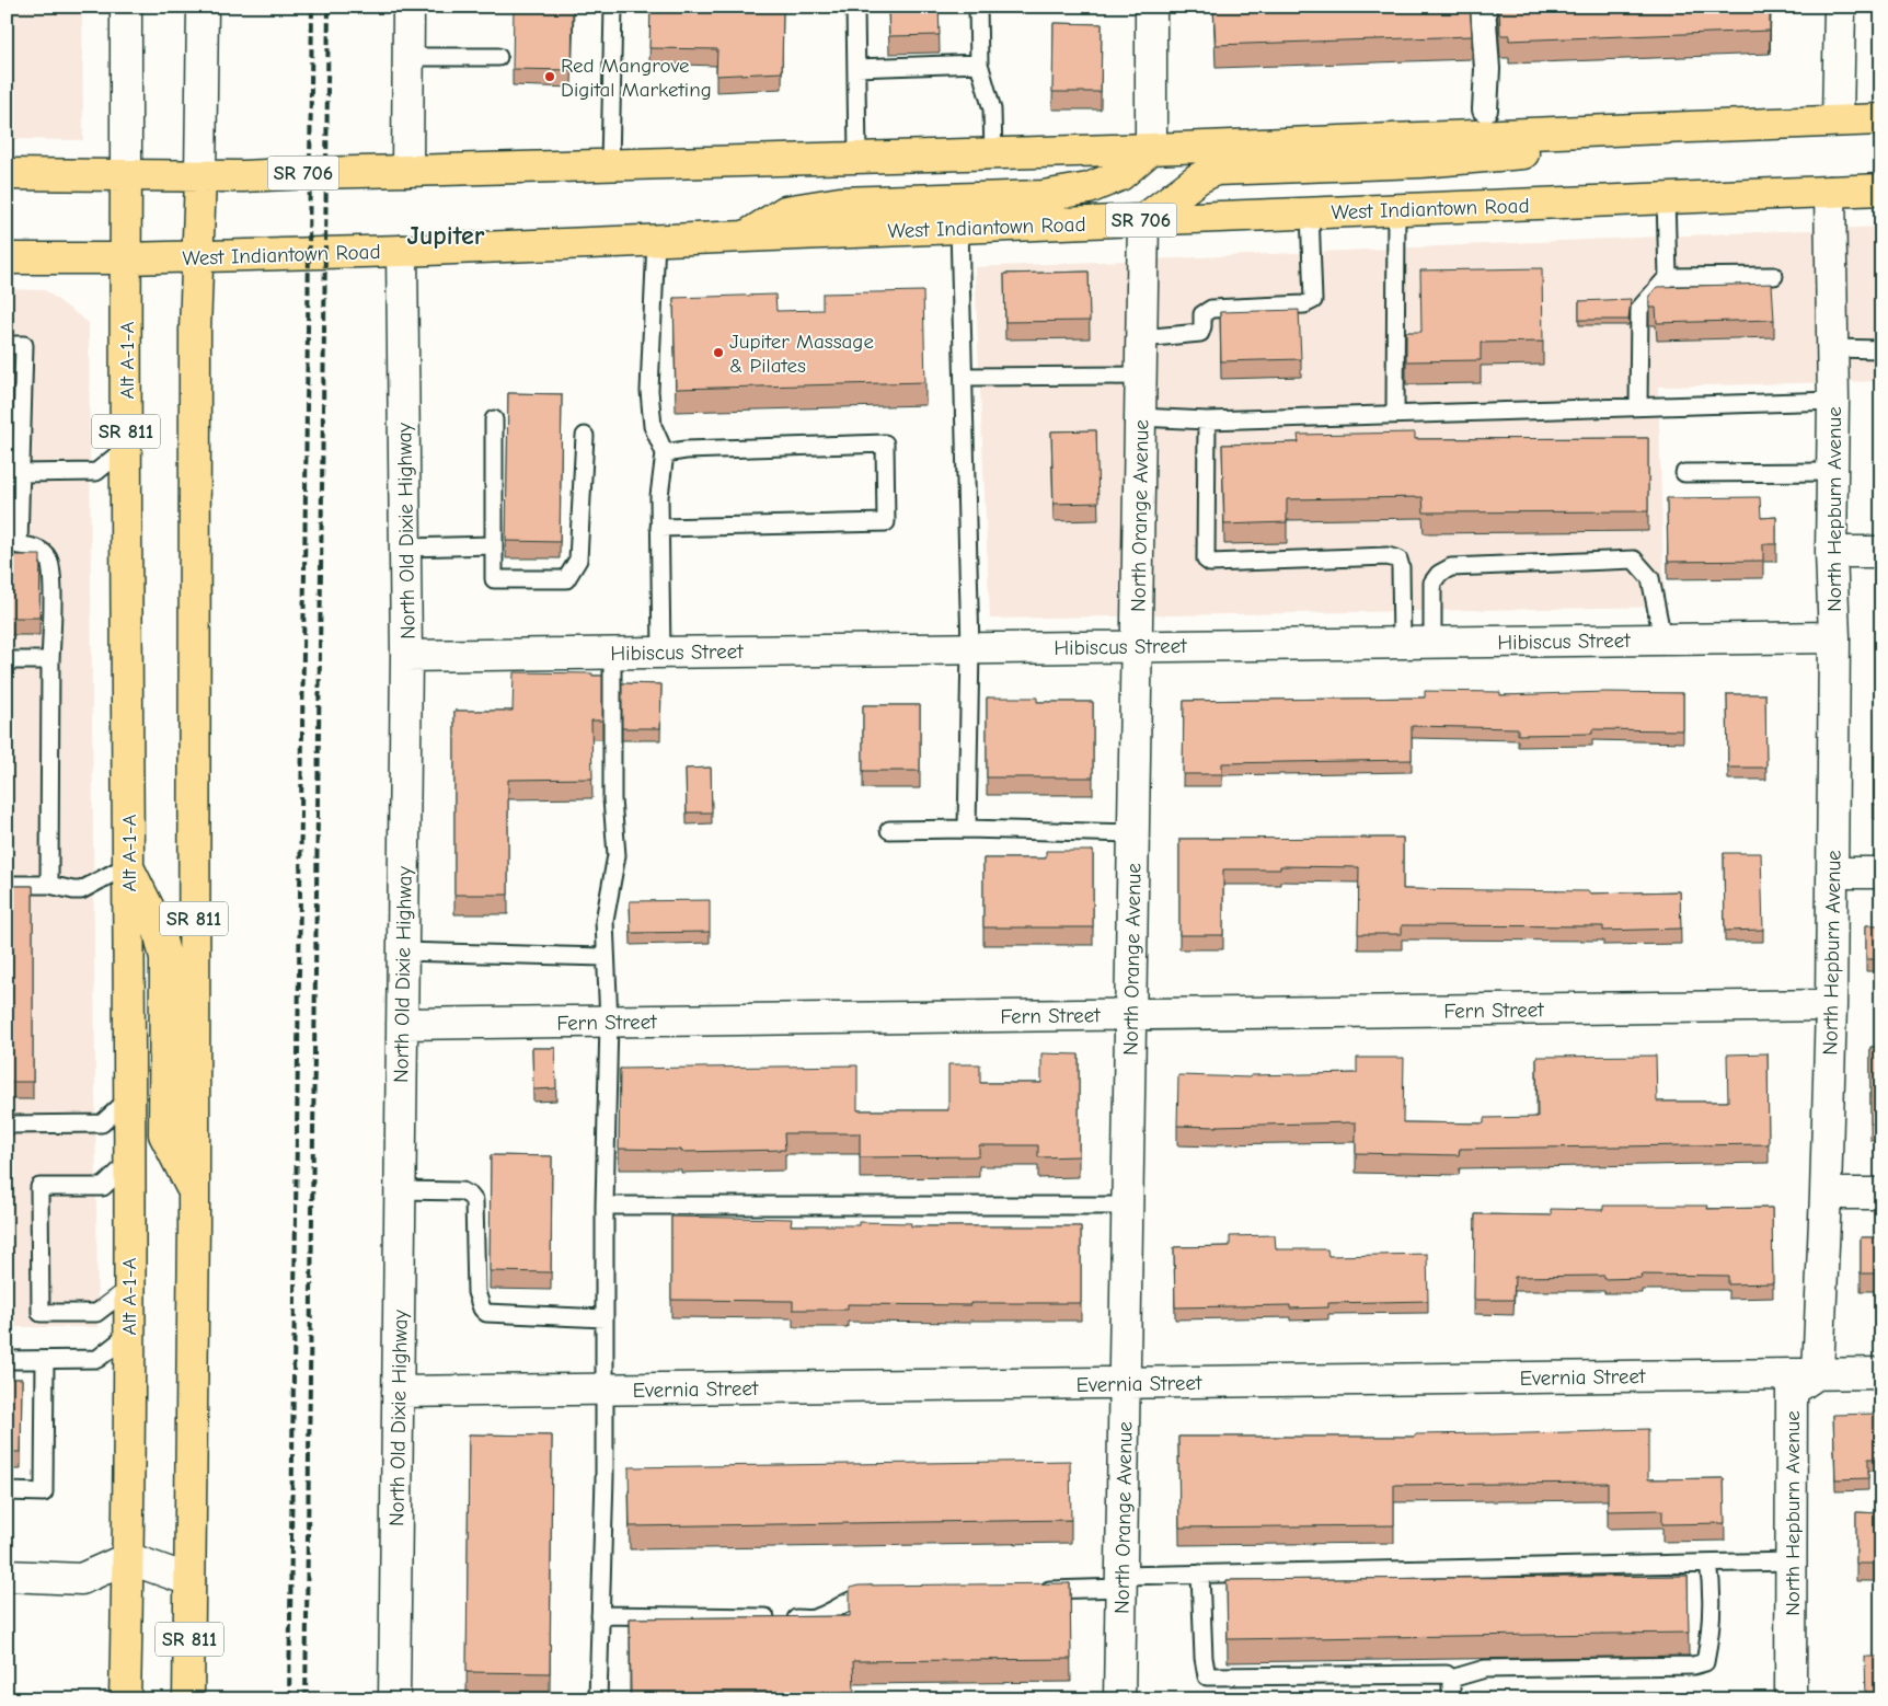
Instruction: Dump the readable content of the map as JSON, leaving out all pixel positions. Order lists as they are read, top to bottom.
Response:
{
  "streets": {
    "main road": [
      "SR 706",
      "West Indiantown Road",
      "Alt A-1-A",
      "SR 811"
    ],
    "street": [
      "North Hepburn Avenue",
      "North Orange Avenue",
      "North Old Dixie Highway",
      "Hibiscus Street",
      "Fern Street",
      "Evernia Street"
    ]
  },
  "crossings": [
    ["SR 706", "West Indiantown Road"],
    ["SR 706", "Alt A-1-A"],
    ["SR 706", "SR 811"],
    ["West Indiantown Road", "Alt A-1-A"],
    ["West Indiantown Road", "SR 811"],
    ["West Indiantown Road", "North Hepburn Avenue"],
    ["West Indiantown Road", "North Orange Avenue"],
    ["West Indiantown Road", "North Old Dixie Highway"],
    ["North Hepburn Avenue", "Hibiscus Street"],
    ["North Hepburn Avenue", "Fern Street"],
    ["North Hepburn Avenue", "Evernia Street"],
    ["North Orange Avenue", "Hibiscus Street"],
    ["North Orange Avenue", "Fern Street"],
    ["North Orange Avenue", "Evernia Street"],
    ["North Old Dixie Highway", "Hibiscus Street"],
    ["North Old Dixie Highway", "Fern Street"],
    ["North Old Dixie Highway", "Evernia Street"]
  ],
  "districts": ["Jupiter"],
  "places": ["Red Mangrove Digital Marketing", "Jupiter Massage & Pilates"]
}
